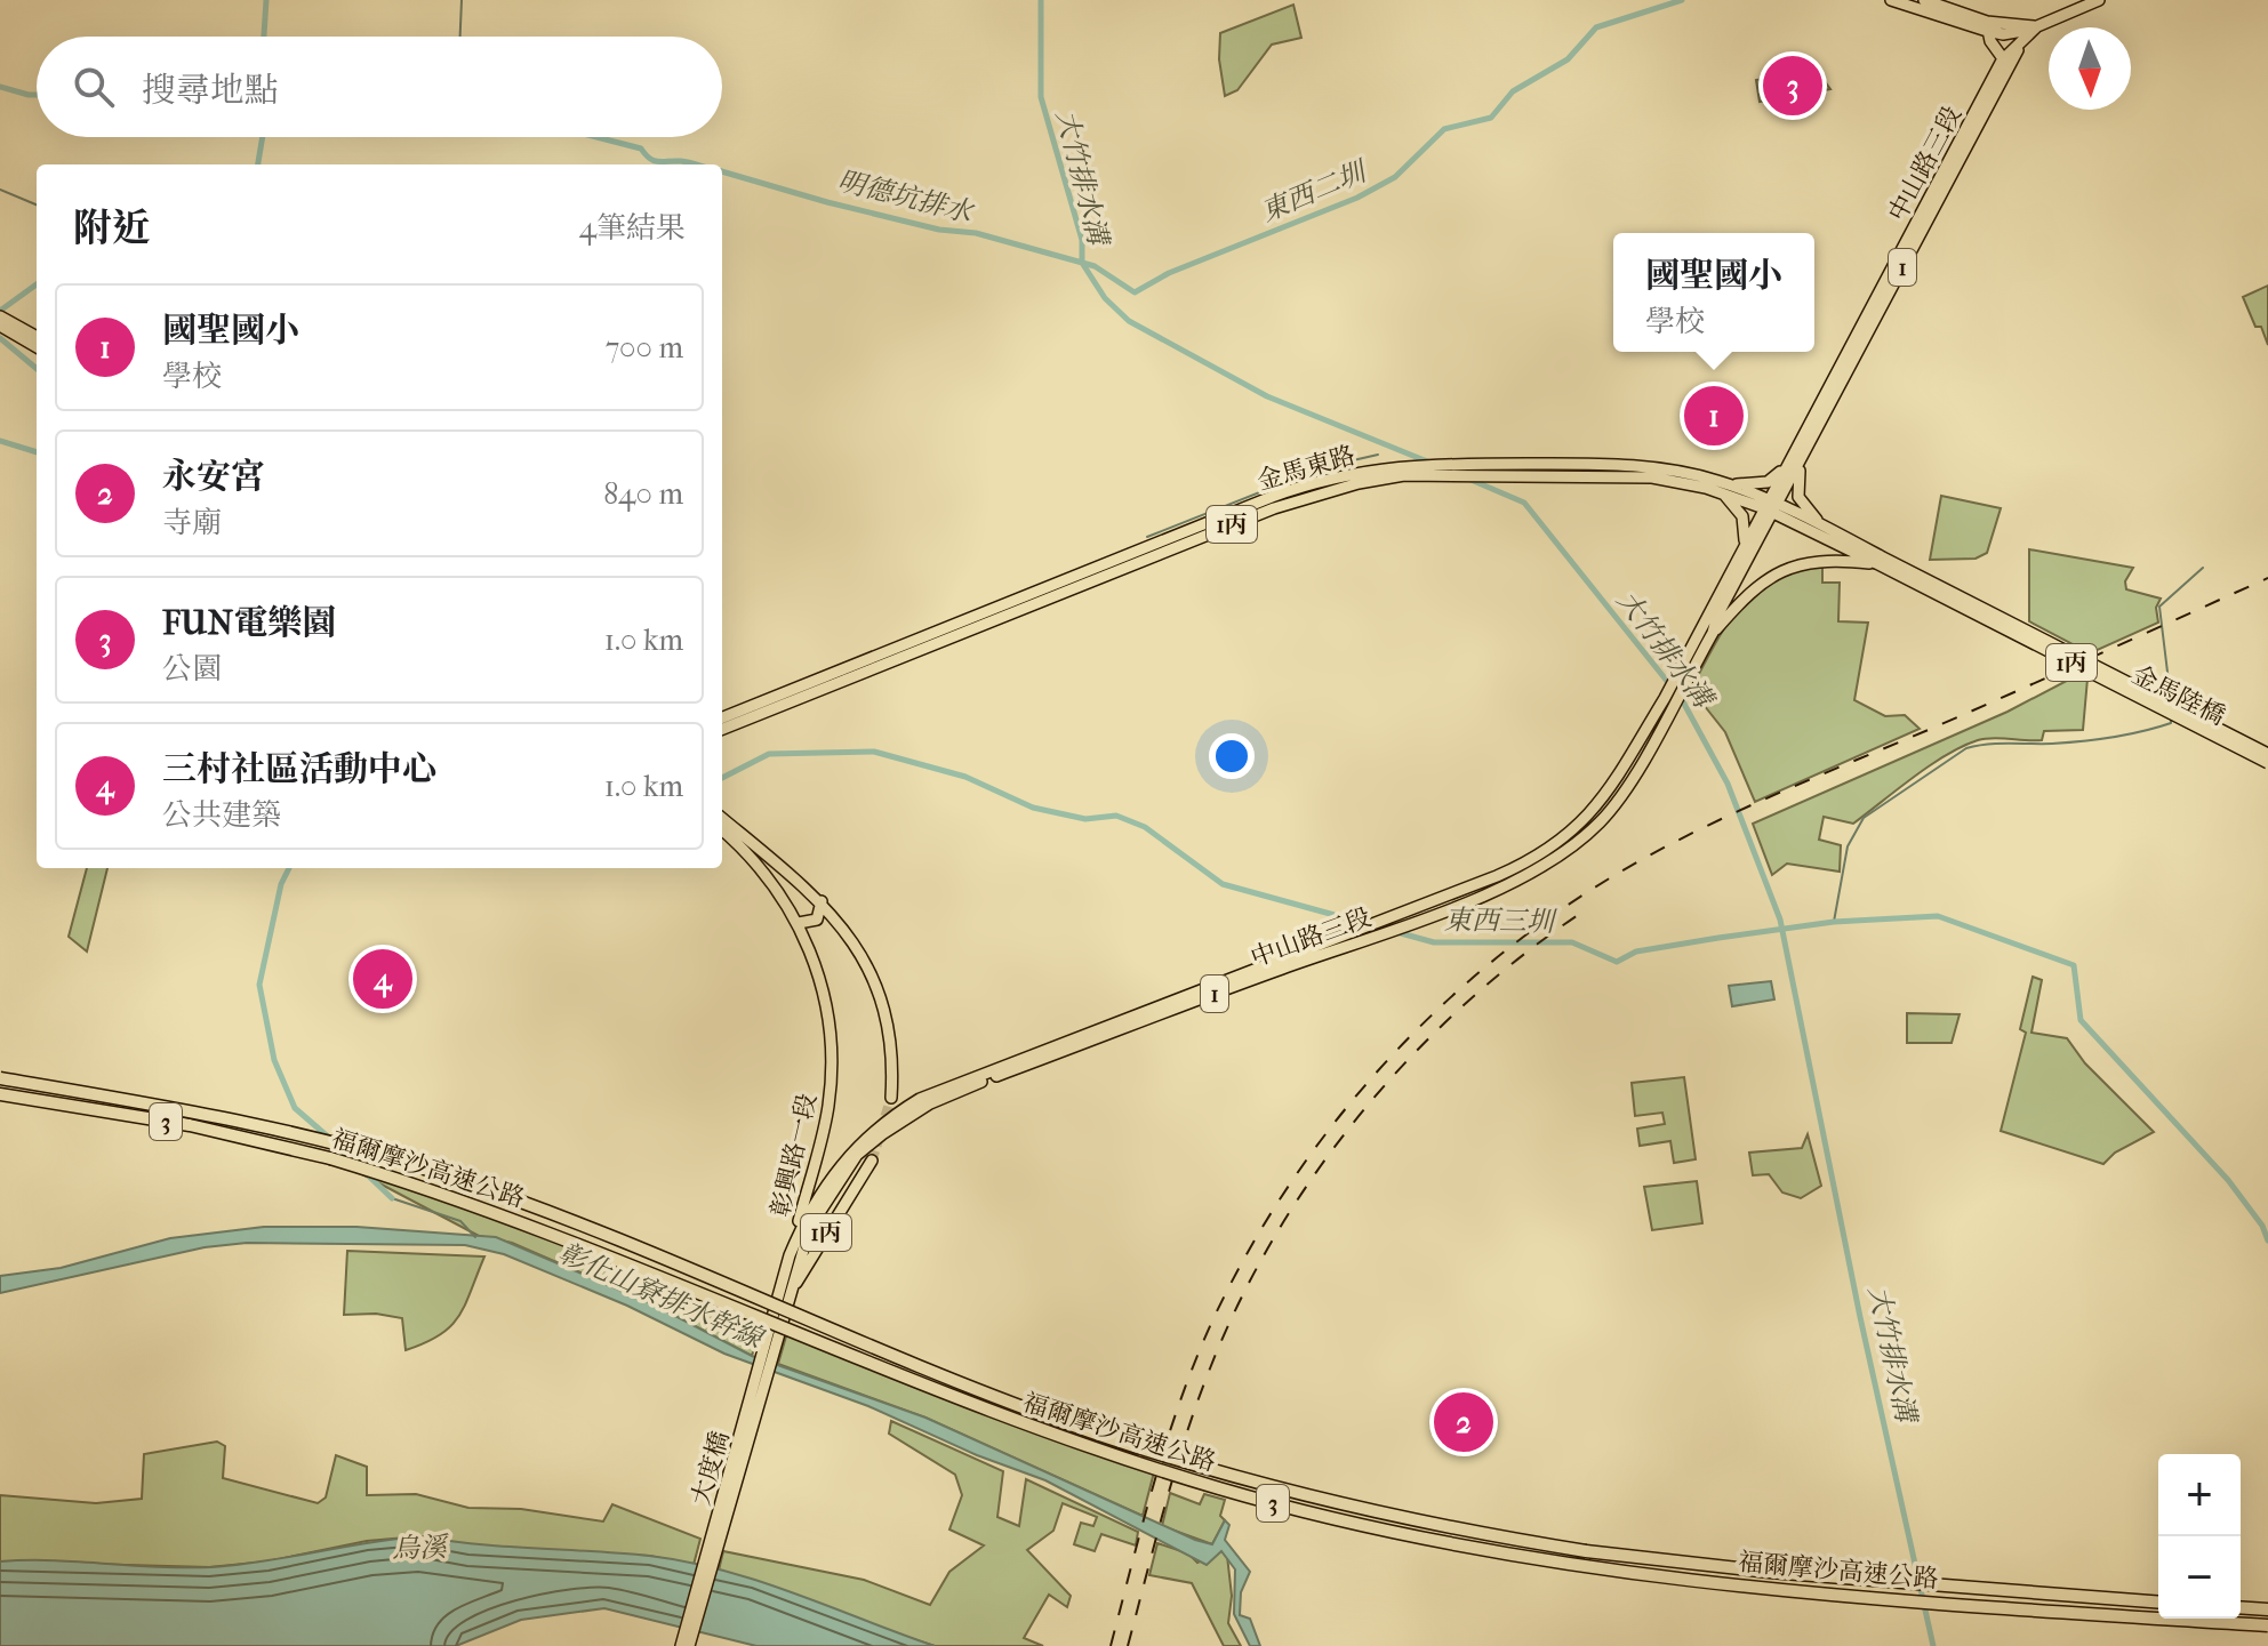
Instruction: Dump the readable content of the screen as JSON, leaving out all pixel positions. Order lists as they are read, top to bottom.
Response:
{
  "streets": {
    "highway": ["3", "福爾摩沙高速公路"],
    "main road": [
      "中山路三段",
      "1",
      "金馬東路",
      "1丙",
      "金馬陸橋",
      "彰興路一段",
      "大度橋"
    ]
  },
  "crossings": [
    ["中山路三段", "1"],
    ["中山路三段", "金馬東路"],
    ["中山路三段", "1丙"],
    ["中山路三段", "彰興路一段"],
    ["中山路三段", "大度橋"],
    ["1", "1丙"],
    ["1", "金馬陸橋"],
    ["1", "彰興路一段"],
    ["1", "大度橋"],
    ["金馬東路", "1丙"],
    ["1丙", "金馬陸橋"],
    ["彰興路一段", "大度橋"]
  ],
  "water": [
    "大竹排水溝",
    "東西二圳",
    "明德坑排水",
    "東西三圳",
    "彰化山寮排水幹線",
    "烏溪"
  ],
  "north": "bottom",
  "page": {
    "search": "搜尋地點",
    "pins": [
      "3",
      "1",
      "4",
      "2"
    ],
    "heading": ["附近", "4筆結果"],
    "popup": ["國聖國小", "學校"],
    "list": [
      {
        "mark": "1",
        "name": "國聖國小",
        "note": "學校",
        "value": "700 m"
      },
      {
        "mark": "2",
        "name": "永安宮",
        "note": "寺廟",
        "value": "840 m"
      },
      {
        "mark": "3",
        "name": "FUN電樂園",
        "note": "公園",
        "value": "1.0 km"
      },
      {
        "mark": "4",
        "name": "三村社區活動中心",
        "note": "公共建築",
        "value": "1.0 km"
      }
    ],
    "map_buttons": ["+", "−"]
  }
}
